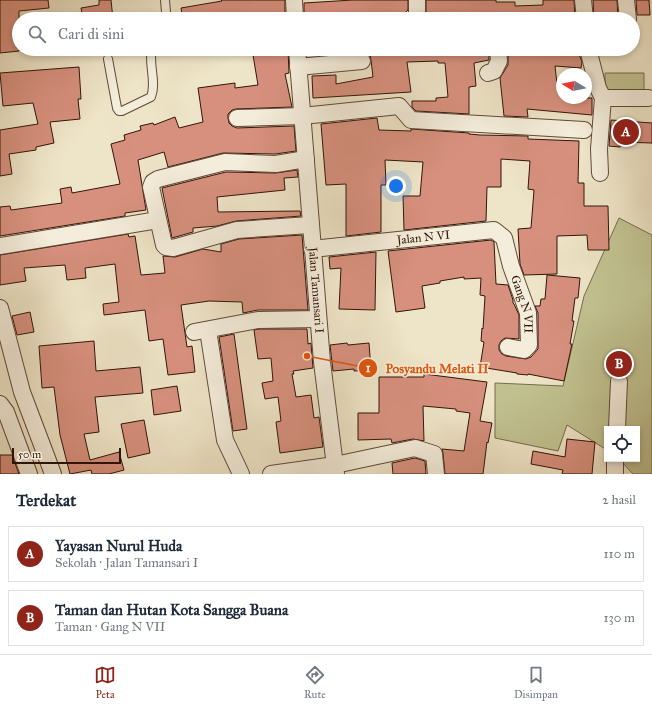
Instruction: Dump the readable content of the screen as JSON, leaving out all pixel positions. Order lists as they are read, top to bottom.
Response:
{
  "streets": {
    "street": ["Jalan N VI", "Jalan Tamansari I", "Gang N VII"]
  },
  "crossings": [
    ["Jalan N VI", "Jalan Tamansari I"],
    ["Jalan N VI", "Gang N VII"]
  ],
  "places": ["Posyandu Melati II"],
  "scale_bar": "50 m",
  "north": "left",
  "page": {
    "search": "Cari di sini",
    "pins": ["A", "B"],
    "scale": "50 m",
    "heading": ["Terdekat", "2 hasil"],
    "list": [
      {
        "mark": "A",
        "name": "Yayasan Nurul Huda",
        "note": "Sekolah · Jalan Tamansari I",
        "value": "110 m"
      },
      {
        "mark": "B",
        "name": "Taman dan Hutan Kota Sangga Buana",
        "note": "Taman · Gang N VII",
        "value": "130 m"
      }
    ],
    "nav": ["Peta", "Rute", "Disimpan"]
  }
}
